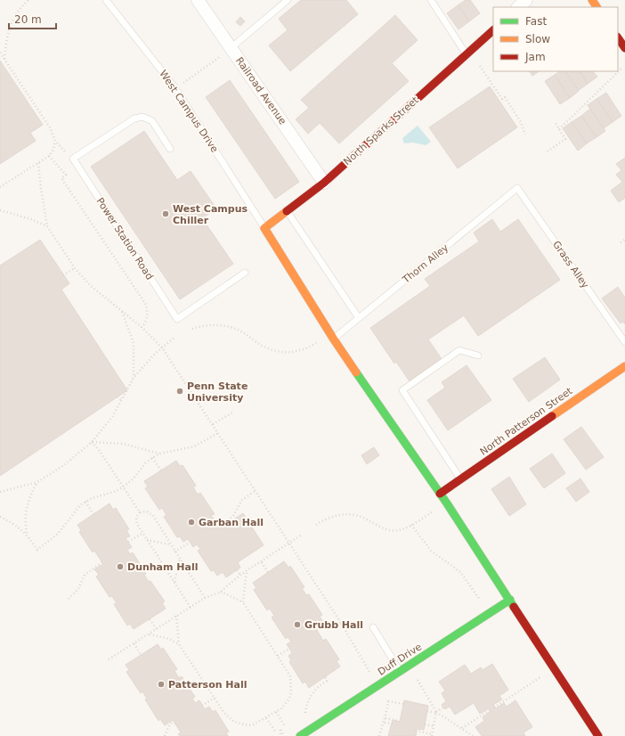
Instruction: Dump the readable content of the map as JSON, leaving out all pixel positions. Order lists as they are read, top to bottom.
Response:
{
  "streets": {
    "street": [
      "Railroad Avenue",
      "North Sparks Street",
      "North Patterson Street",
      "Duff Drive"
    ],
    "lane": [
      "West Campus Drive",
      "Power Station Road",
      "Thorn Alley",
      "Grass Alley"
    ]
  },
  "crossings": [
    ["Railroad Avenue", "North Sparks Street"],
    ["West Campus Drive", "North Sparks Street"],
    ["Thorn Alley", "Grass Alley"]
  ],
  "places": [
    "West Campus Chiller",
    "Penn State University",
    "Garban Hall",
    "Dunham Hall",
    "Grubb Hall",
    "Patterson Hall"
  ],
  "legend": ["Fast", "Slow", "Jam"],
  "scale_bar": "20 m"
}
